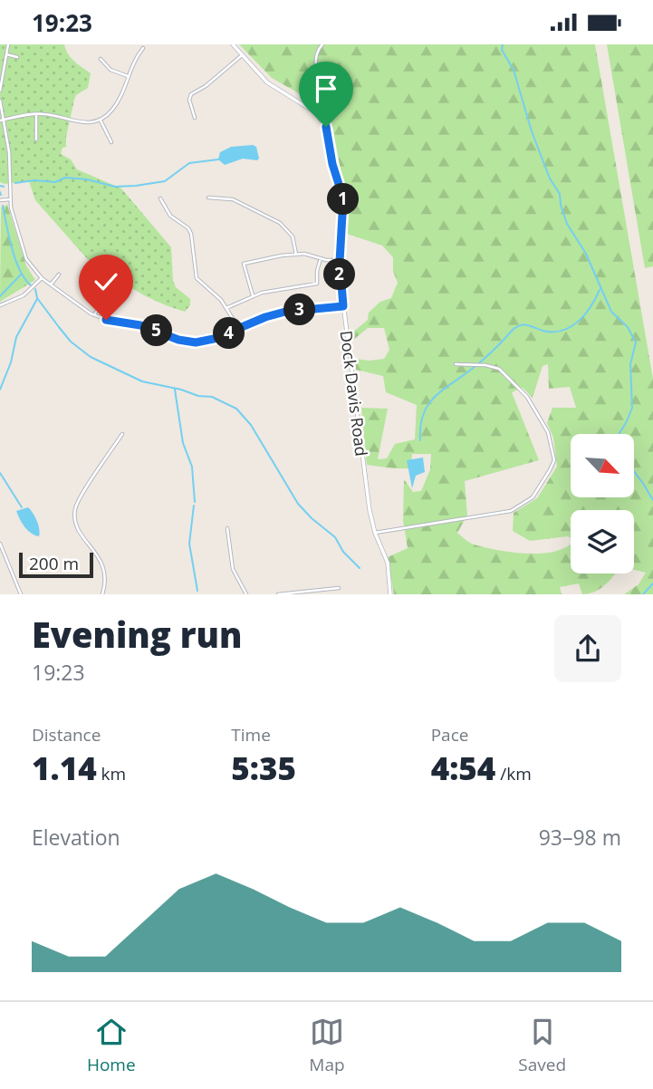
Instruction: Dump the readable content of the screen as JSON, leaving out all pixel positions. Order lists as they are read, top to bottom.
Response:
{
  "streets": {
    "street": ["Dock Davis Road"]
  },
  "scale_bar": "200 m",
  "north": "bottom right",
  "page": {
    "status": "19:23",
    "pins": [
      "1",
      "2",
      "3",
      "5",
      "4"
    ],
    "scale": "200 m",
    "heading": ["Evening run", "19:23"],
    "stats": [
      ["Distance", "1.14 km"],
      ["Time", "5:35"],
      ["Pace", "4:54 /km"]
    ],
    "chart": ["Elevation", "93–98 m"],
    "tabs": ["Home", "Map", "Saved"]
  }
}
